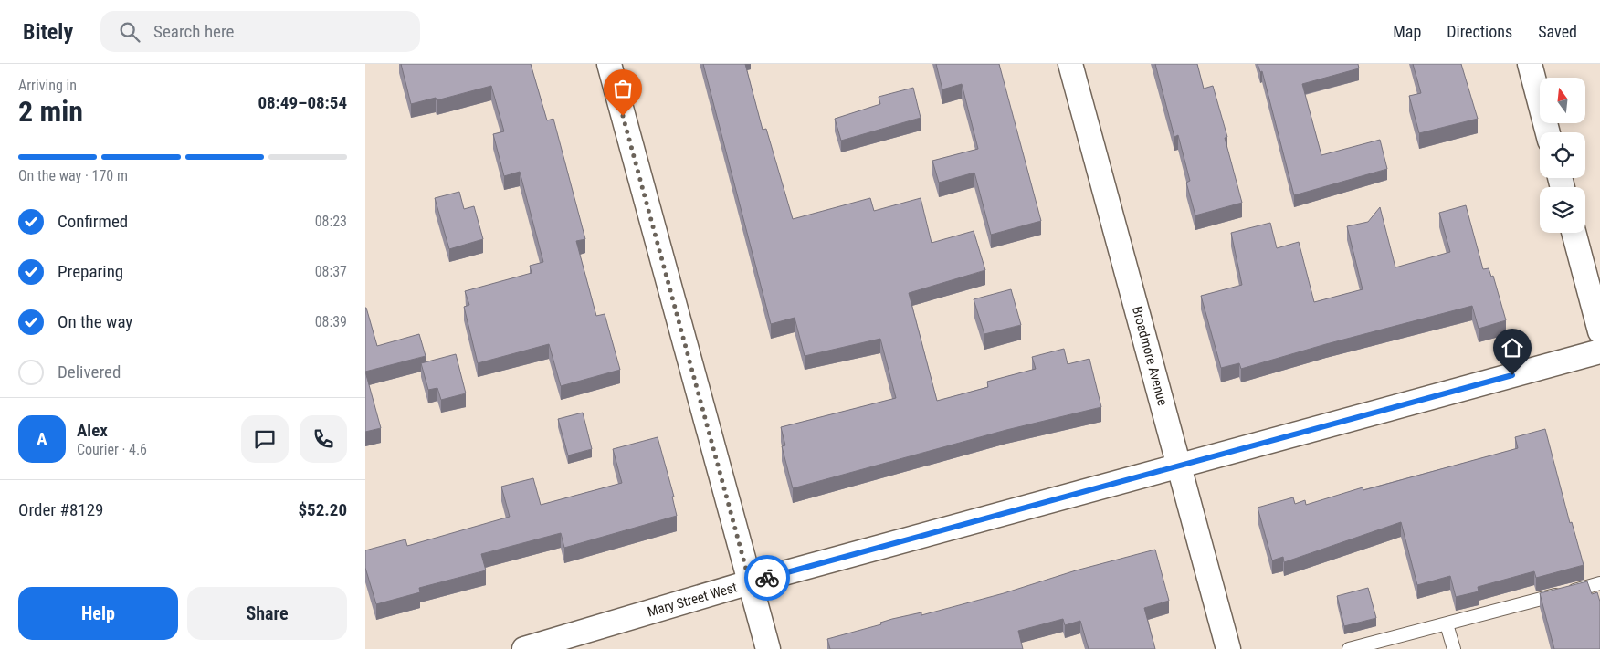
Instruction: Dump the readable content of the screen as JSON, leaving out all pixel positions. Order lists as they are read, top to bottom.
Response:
{
  "streets": {
    "street": ["Broadmore Avenue", "Mary Street West"]
  },
  "crossings": [
    ["Broadmore Avenue", "Mary Street West"]
  ],
  "north": "top",
  "page": {
    "header": "Bitely",
    "search": "Search here",
    "nav": ["Map", "Directions", "Saved"],
    "heading": ["2 min", "Arriving in", "08:49–08:54"],
    "panel": [
      "Alex",
      "Courier · 4.6",
      "Order #8129",
      "$52.20"
    ],
    "bar": "On the way · 170 m",
    "list": [
      ["Confirmed", "08:23"],
      ["Preparing", "08:37"],
      ["On the way", "08:39"],
      "Delivered"
    ],
    "round": "A",
    "buttons": ["Help", "Share"]
  }
}
